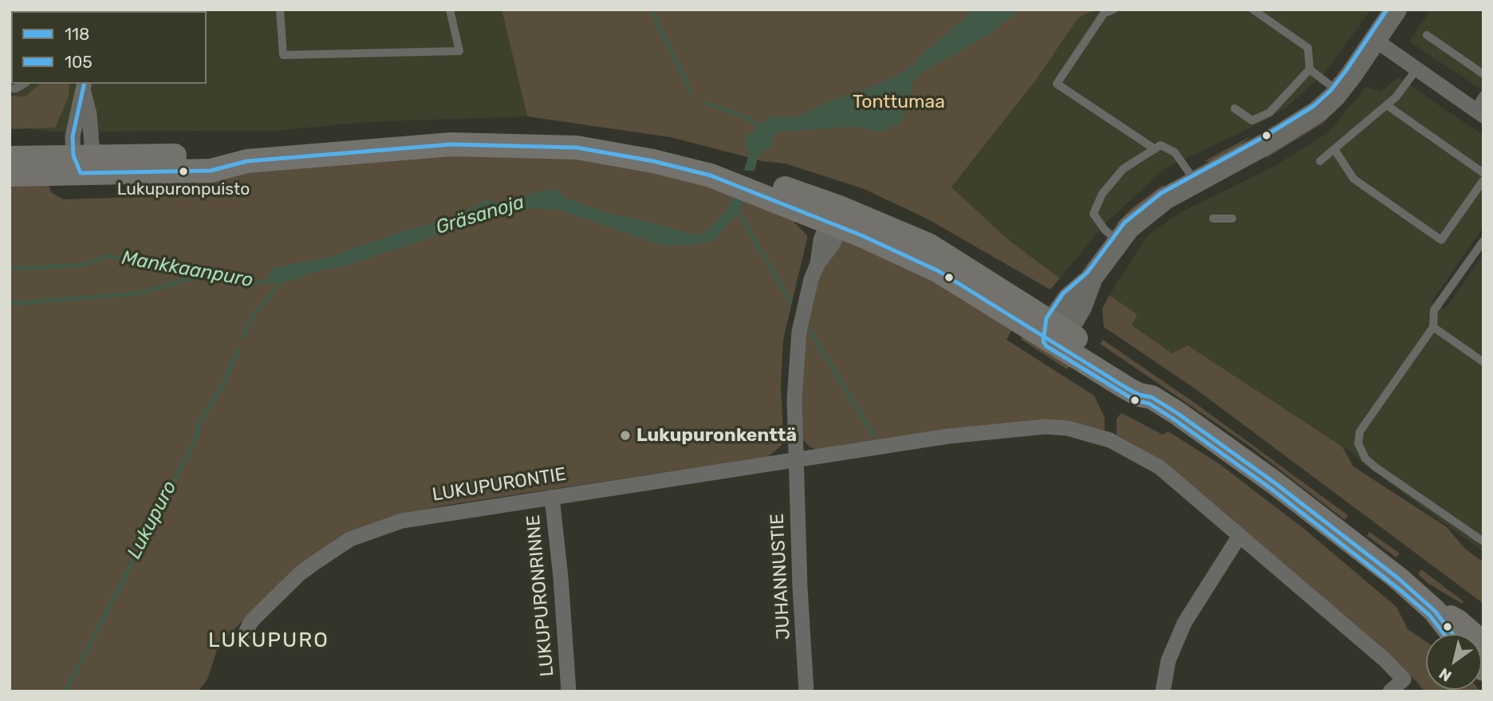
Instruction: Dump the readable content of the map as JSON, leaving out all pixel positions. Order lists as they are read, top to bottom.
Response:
{
  "streets": {
    "street": ["LUKUPURONTIE", "JUHANNUSTIE", "LUKUPURONRINNE"]
  },
  "crossings": [
    ["LUKUPURONTIE", "JUHANNUSTIE"],
    ["LUKUPURONTIE", "LUKUPURONRINNE"]
  ],
  "districts": ["LUKUPURO"],
  "water": ["Gräsanoja", "Mankkaanpuro", "Lukupuro"],
  "parks": ["Tonttumaa"],
  "places": ["Lukupuronpuisto", "Lukupuronkenttä"],
  "lines": ["transit line 105", "transit line 118"],
  "legend": ["118", "105"],
  "north": "bottom left"
}
